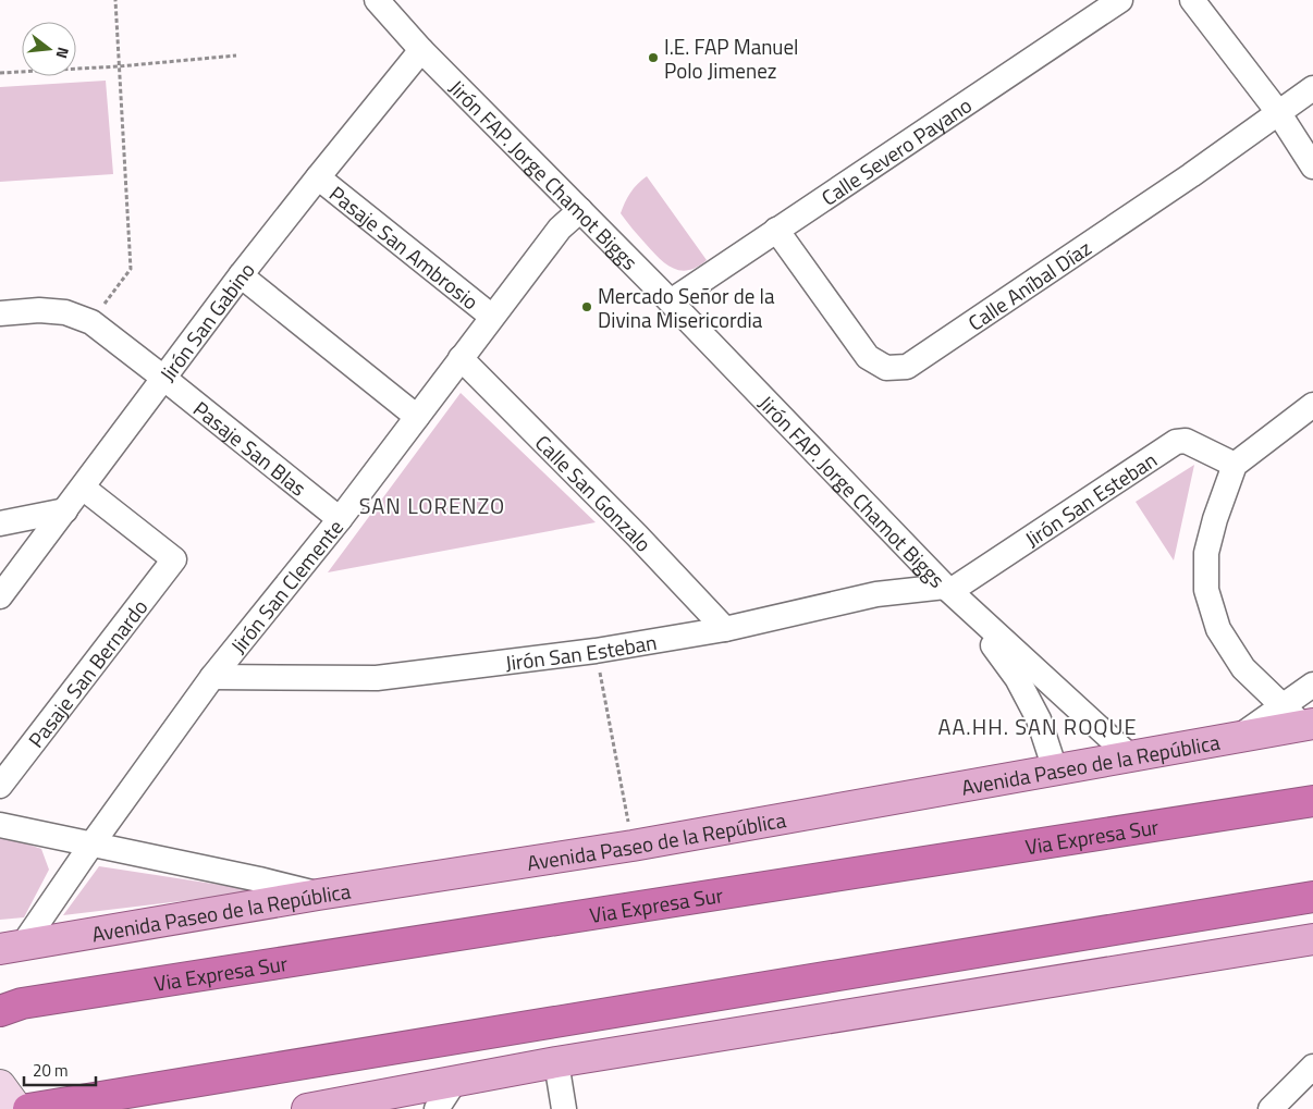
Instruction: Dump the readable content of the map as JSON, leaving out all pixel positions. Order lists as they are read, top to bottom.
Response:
{
  "streets": {
    "highway": ["Via Expresa Sur"],
    "main road": ["Avenida Paseo de la República"],
    "street": [
      "Calle Severo Payano",
      "Jirón FAP. Jorge Chamot Biggs",
      "Pasaje San Ambrosio",
      "Calle Aníbal Díaz",
      "Jirón San Gabino",
      "Pasaje San Blas",
      "Calle San Gonzalo",
      "Jirón San Esteban",
      "Jirón San Clemente",
      "Pasaje San Bernardo"
    ]
  },
  "crossings": [
    ["Calle Severo Payano", "Jirón FAP. Jorge Chamot Biggs"],
    ["Calle Severo Payano", "Calle Aníbal Díaz"],
    ["Jirón FAP. Jorge Chamot Biggs", "Jirón San Gabino"],
    ["Jirón FAP. Jorge Chamot Biggs", "Jirón San Esteban"],
    ["Jirón FAP. Jorge Chamot Biggs", "Jirón San Clemente"],
    ["Jirón FAP. Jorge Chamot Biggs", "Avenida Paseo de la República"],
    ["Pasaje San Ambrosio", "Jirón San Gabino"],
    ["Pasaje San Ambrosio", "Jirón San Clemente"],
    ["Jirón San Gabino", "Pasaje San Blas"],
    ["Jirón San Gabino", "Pasaje San Bernardo"],
    ["Pasaje San Blas", "Jirón San Clemente"],
    ["Calle San Gonzalo", "Jirón San Esteban"],
    ["Calle San Gonzalo", "Jirón San Clemente"],
    ["Jirón San Esteban", "Jirón San Clemente"],
    ["Jirón San Clemente", "Avenida Paseo de la República"]
  ],
  "districts": ["SAN LORENZO", "AA.HH. SAN ROQUE"],
  "places": ["I.E. FAP Manuel Polo Jimenez", "Mercado Señor de la Divina Misericordia"],
  "scale_bar": "20 m",
  "north": "right"
}
